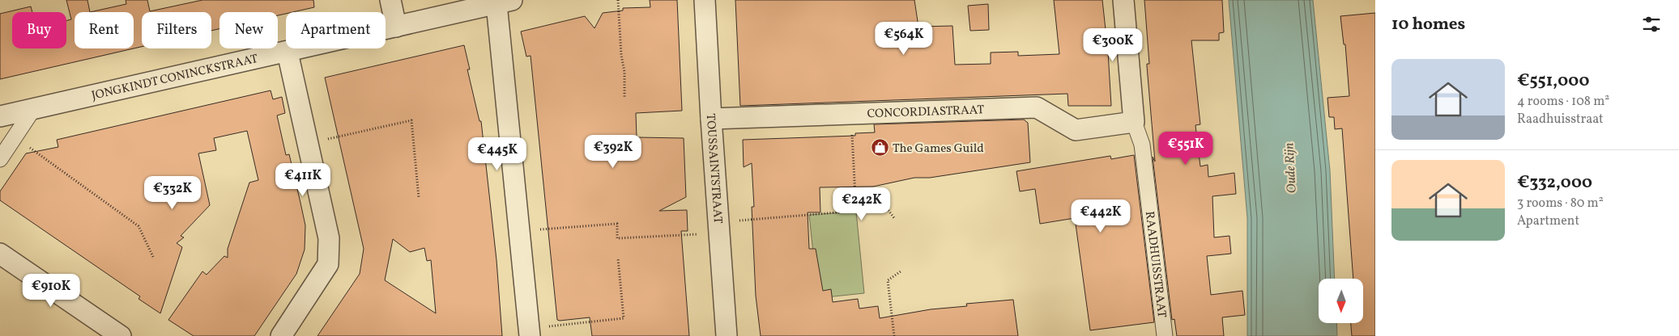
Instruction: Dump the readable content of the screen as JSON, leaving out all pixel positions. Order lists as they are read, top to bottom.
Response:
{
  "streets": {
    "street": [
      "JONGKINDT CONINCKSTRAAT",
      "CONCORDIASTRAAT",
      "TOUSSAINTSTRAAT",
      "RAADHUISSTRAAT"
    ]
  },
  "crossings": [
    ["CONCORDIASTRAAT", "TOUSSAINTSTRAAT"],
    ["CONCORDIASTRAAT", "RAADHUISSTRAAT"]
  ],
  "water": ["Oude Rijn"],
  "places": {
    "shop": ["The Games Guild"]
  },
  "north": "bottom",
  "page": {
    "heading": "10 homes",
    "chip": [
      "Buy",
      "Rent",
      "Filters",
      "New",
      "Apartment"
    ],
    "price": [
      "€564K",
      "€300K",
      "€551K",
      "€392K",
      "€445K",
      "€411K",
      "€332K",
      "€242K",
      "€442K",
      "€910K"
    ],
    "list": [
      {
        "name": "€551,000",
        "note": "4 rooms · 108 m² · Raadhuisstraat"
      },
      {
        "name": "€332,000",
        "note": "3 rooms · 80 m² · Apartment"
      }
    ]
  }
}
